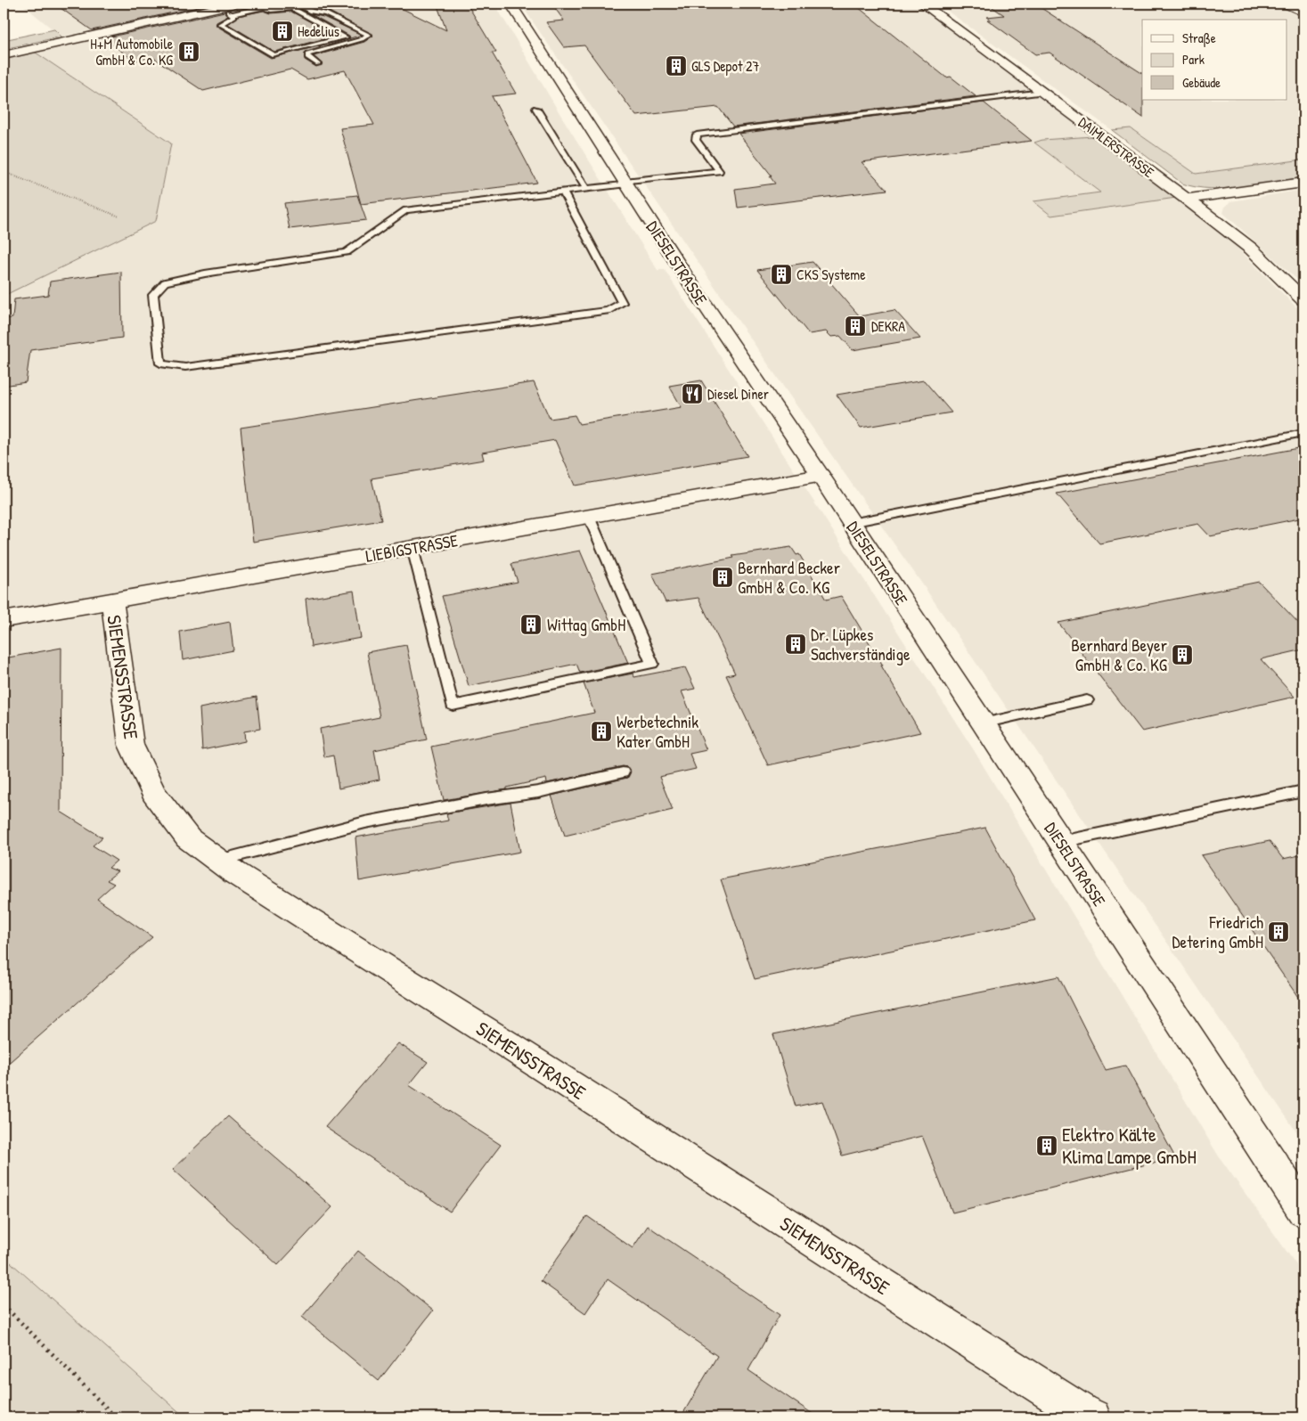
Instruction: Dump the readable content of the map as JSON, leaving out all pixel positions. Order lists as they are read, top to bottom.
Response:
{
  "streets": {
    "street": [
      "DAIMLERSTRASSE",
      "DIESELSTRASSE",
      "LIEBIGSTRASSE",
      "SIEMENSSTRASSE"
    ]
  },
  "crossings": [
    ["DIESELSTRASSE", "LIEBIGSTRASSE"],
    ["LIEBIGSTRASSE", "SIEMENSSTRASSE"]
  ],
  "places": {
    "building": [
      "Hedelius",
      "H+M Automobile GmbH & Co. KG",
      "GLS Depot 27",
      "CKS Systeme",
      "DEKRA",
      "Bernhard Becker GmbH & Co. KG",
      "Wittag GmbH",
      "Dr. Lüpkes Sachverständige",
      "Bernhard Beyer GmbH & Co. KG",
      "Werbetechnik Kater GmbH",
      "Friedrich Detering GmbH",
      "Elektro Kälte Klima Lampe GmbH"
    ],
    "restaurant": ["Diesel Diner"]
  },
  "legend": ["Straße", "Park", "Gebäude"]
}
